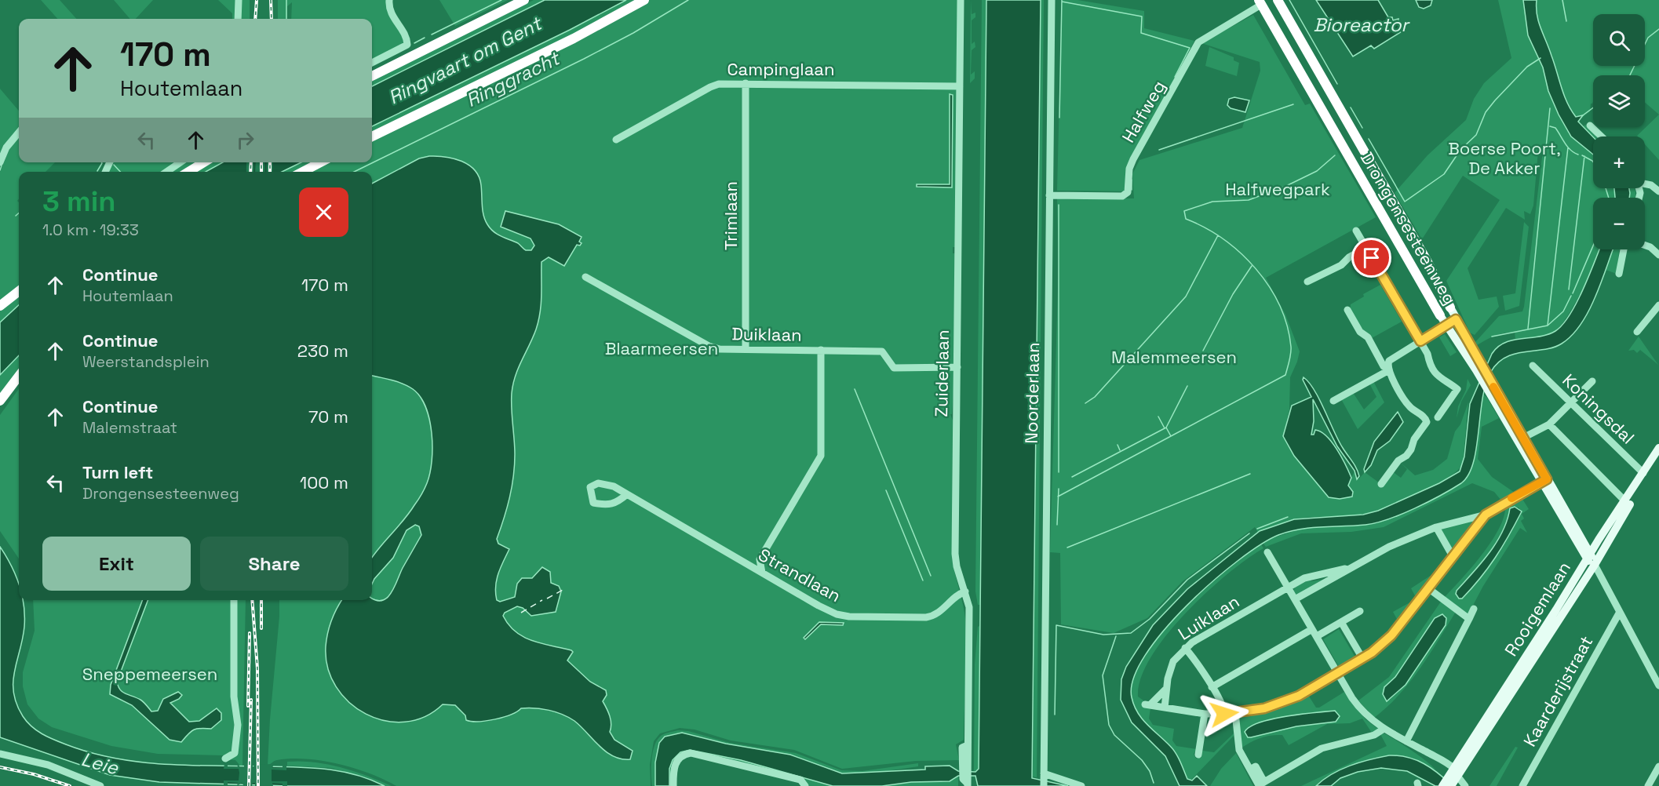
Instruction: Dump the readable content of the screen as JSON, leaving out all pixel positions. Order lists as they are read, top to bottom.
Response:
{
  "streets": {
    "highway": ["Drongensesteenweg"],
    "main road": ["Rooigemlaan"],
    "street": [
      "Campinglaan",
      "Halfweg",
      "Trimlaan",
      "Duiklaan",
      "Zuiderlaan",
      "Noorderlaan",
      "Koningsdal",
      "Strandlaan",
      "Luiklaan",
      "Kaarderijstraat"
    ]
  },
  "crossings": [
    ["Campinglaan", "Trimlaan"],
    ["Campinglaan", "Zuiderlaan"],
    ["Halfweg", "Drongensesteenweg"],
    ["Halfweg", "Noorderlaan"],
    ["Trimlaan", "Duiklaan"],
    ["Drongensesteenweg", "Rooigemlaan"],
    ["Drongensesteenweg", "Kaarderijstraat"],
    ["Duiklaan", "Zuiderlaan"],
    ["Zuiderlaan", "Strandlaan"],
    ["Koningsdal", "Rooigemlaan"]
  ],
  "water": [
    "Bioreactor",
    "Ringvaart om Gent",
    "Ringgracht",
    "Leie"
  ],
  "parks": [
    "Boerse Poort, De Akker",
    "Halfwegpark",
    "Blaarmeersen",
    "Malemmeersen",
    "Sneppemeersen"
  ],
  "page": {
    "map_buttons": ["+", "−"],
    "turn": ["170 m", "Houtemlaan"],
    "heading": ["3 min", "1.0 km · 19:33"],
    "list": [
      {
        "name": "Continue",
        "note": "Houtemlaan",
        "value": "170 m"
      },
      {
        "name": "Continue",
        "note": "Weerstandsplein",
        "value": "230 m"
      },
      {
        "name": "Continue",
        "note": "Malemstraat",
        "value": "70 m"
      },
      {
        "name": "Turn left",
        "note": "Drongensesteenweg",
        "value": "100 m"
      }
    ],
    "buttons": ["Exit", "Share"]
  }
}
